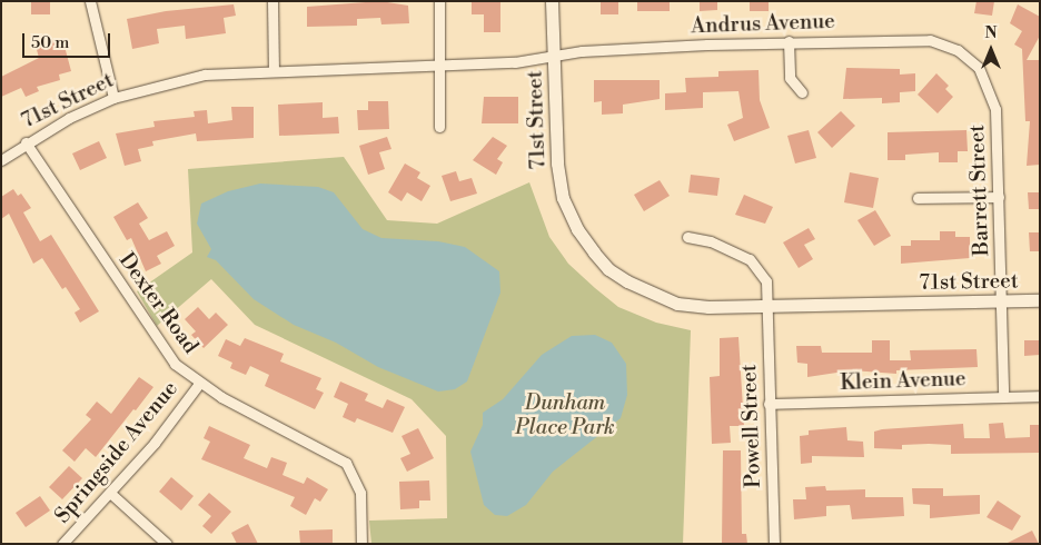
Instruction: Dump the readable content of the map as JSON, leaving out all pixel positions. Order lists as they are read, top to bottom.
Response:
{
  "streets": {
    "street": [
      "Andrus Avenue",
      "71st Street",
      "Barrett Street",
      "Dexter Road",
      "Klein Avenue",
      "Powell Street",
      "Springside Avenue"
    ]
  },
  "crossings": [
    ["Andrus Avenue", "71st Street"],
    ["Andrus Avenue", "Barrett Street"],
    ["71st Street", "Barrett Street"],
    ["71st Street", "Dexter Road"],
    ["71st Street", "Powell Street"],
    ["Barrett Street", "Klein Avenue"],
    ["Dexter Road", "Springside Avenue"],
    ["Klein Avenue", "Powell Street"]
  ],
  "parks": ["Dunham Place Park"],
  "scale_bar": "50 m",
  "north": "top"
}
